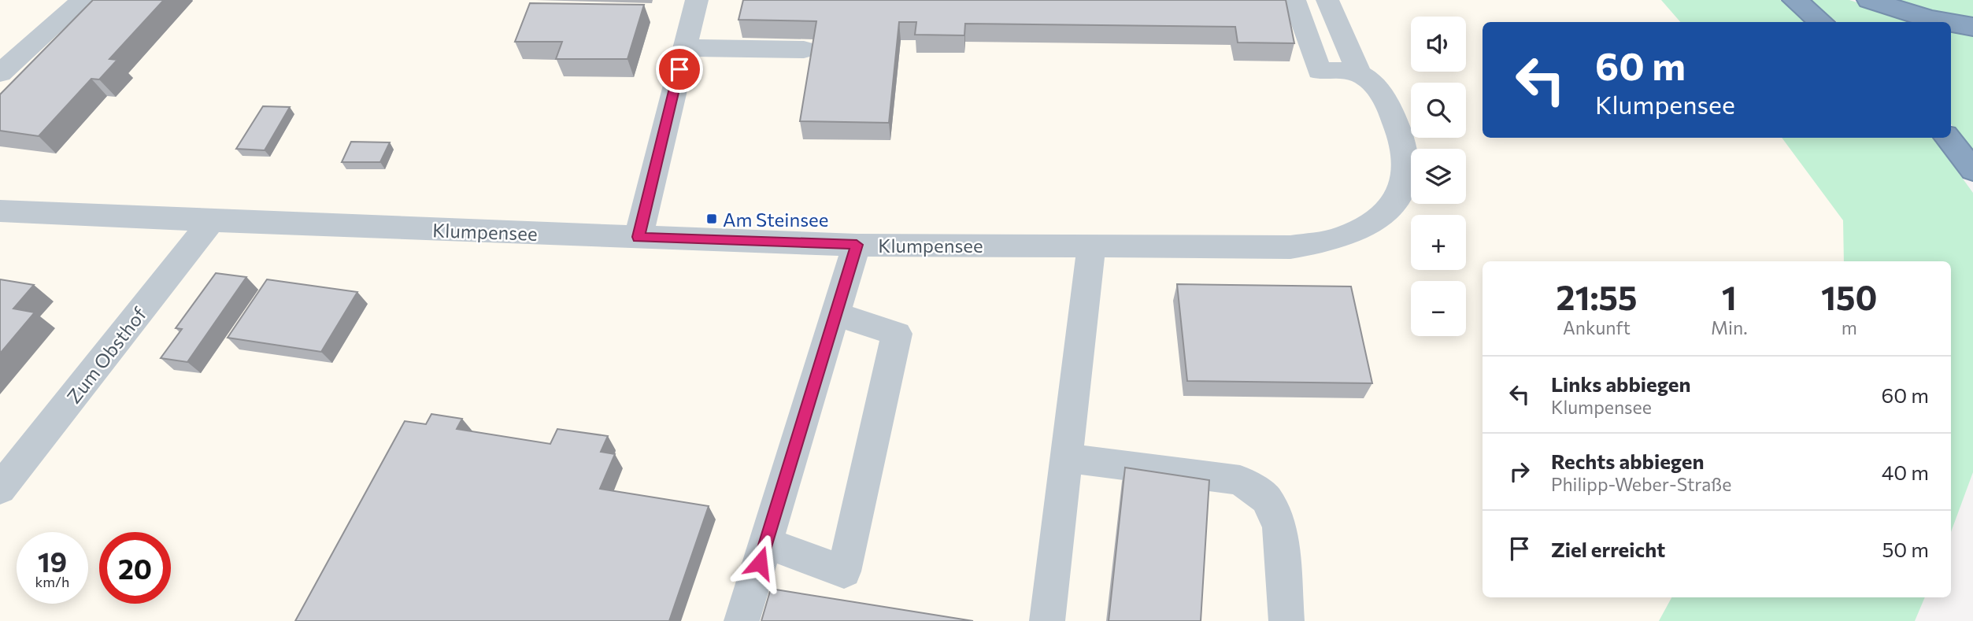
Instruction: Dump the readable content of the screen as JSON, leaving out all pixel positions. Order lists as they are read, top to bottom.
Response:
{
  "streets": {
    "street": ["Klumpensee", "Zum Obsthof"]
  },
  "crossings": [
    ["Klumpensee", "Zum Obsthof"]
  ],
  "places": {
    "transit": ["Am Steinsee"]
  },
  "page": {
    "map_buttons": ["+", "−"],
    "turn": ["60 m", "Klumpensee"],
    "eta": [
      "21:55",
      "Ankunft",
      "1",
      "Min.",
      "150",
      "m"
    ],
    "list": [
      {
        "name": "Links abbiegen",
        "note": "Klumpensee",
        "value": "60 m"
      },
      {
        "name": "Rechts abbiegen",
        "note": "Philipp-Weber-Straße",
        "value": "40 m"
      },
      {
        "name": "Ziel erreicht",
        "value": "50 m"
      }
    ],
    "speed": "19 km/h",
    "limit": "20"
  }
}
